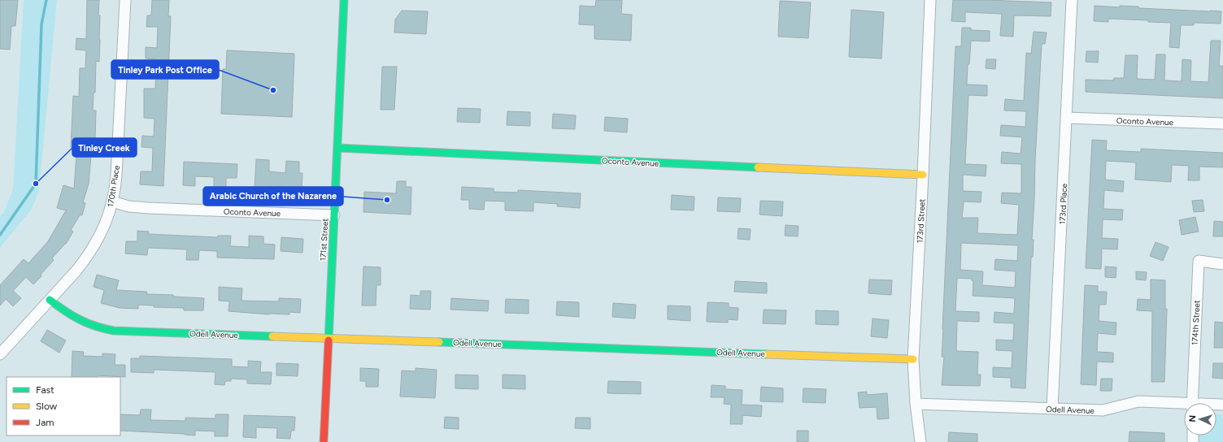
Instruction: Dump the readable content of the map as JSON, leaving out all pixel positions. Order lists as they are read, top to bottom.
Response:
{
  "streets": {
    "street": [
      "Oconto Avenue",
      "170th Place",
      "173rd Place",
      "173rd Street",
      "171st Street",
      "174th Street",
      "Odell Avenue"
    ]
  },
  "crossings": [
    ["Oconto Avenue", "170th Place"],
    ["Oconto Avenue", "173rd Place"],
    ["Oconto Avenue", "173rd Street"],
    ["Oconto Avenue", "171st Street"],
    ["170th Place", "Odell Avenue"],
    ["173rd Place", "Odell Avenue"],
    ["173rd Street", "Odell Avenue"],
    ["171st Street", "Odell Avenue"]
  ],
  "places": ["Tinley Park Post Office", "Tinley Creek", "Arabic Church of the Nazarene"],
  "legend": ["Fast", "Slow", "Jam"],
  "north": "left"
}
